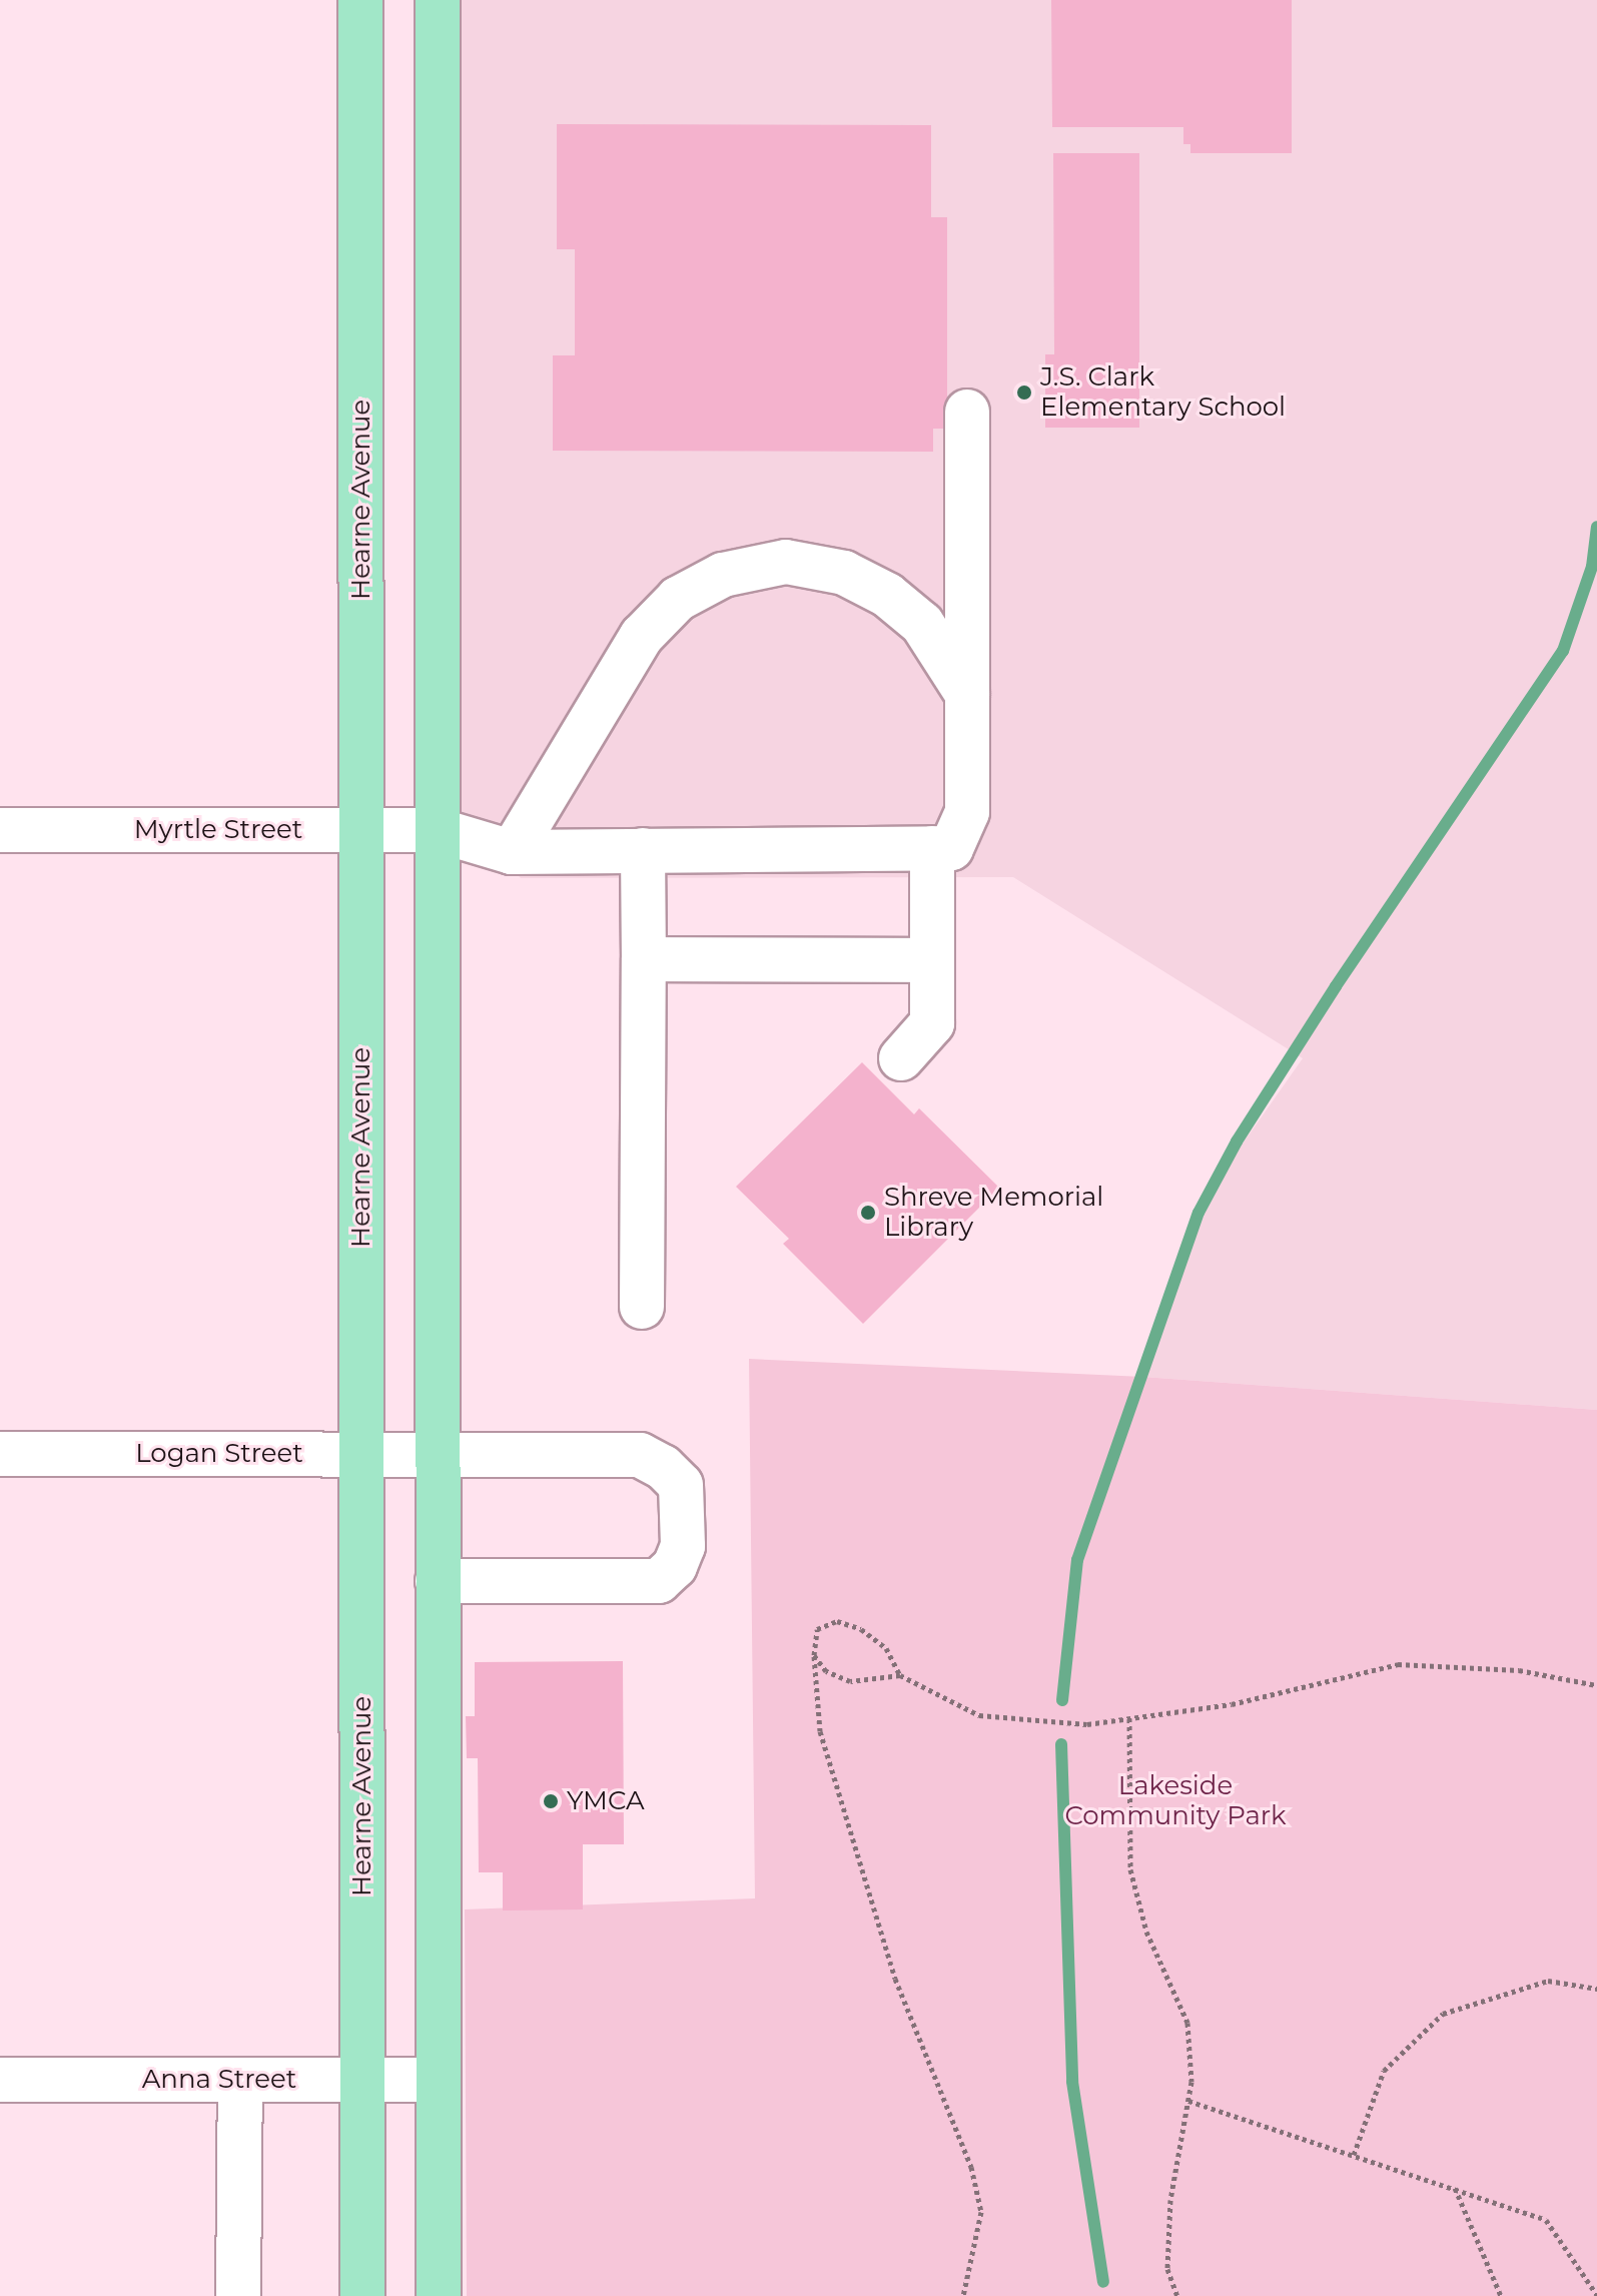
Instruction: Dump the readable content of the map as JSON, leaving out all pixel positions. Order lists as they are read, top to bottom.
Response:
{
  "streets": {
    "main road": ["Hearne Avenue"],
    "street": ["Myrtle Street", "Logan Street", "Anna Street"]
  },
  "crossings": [
    ["Hearne Avenue", "Myrtle Street"],
    ["Hearne Avenue", "Logan Street"],
    ["Hearne Avenue", "Anna Street"]
  ],
  "parks": ["Lakeside Community Park"],
  "places": ["J.S. Clark Elementary School", "Shreve Memorial Library", "YMCA"]
}
